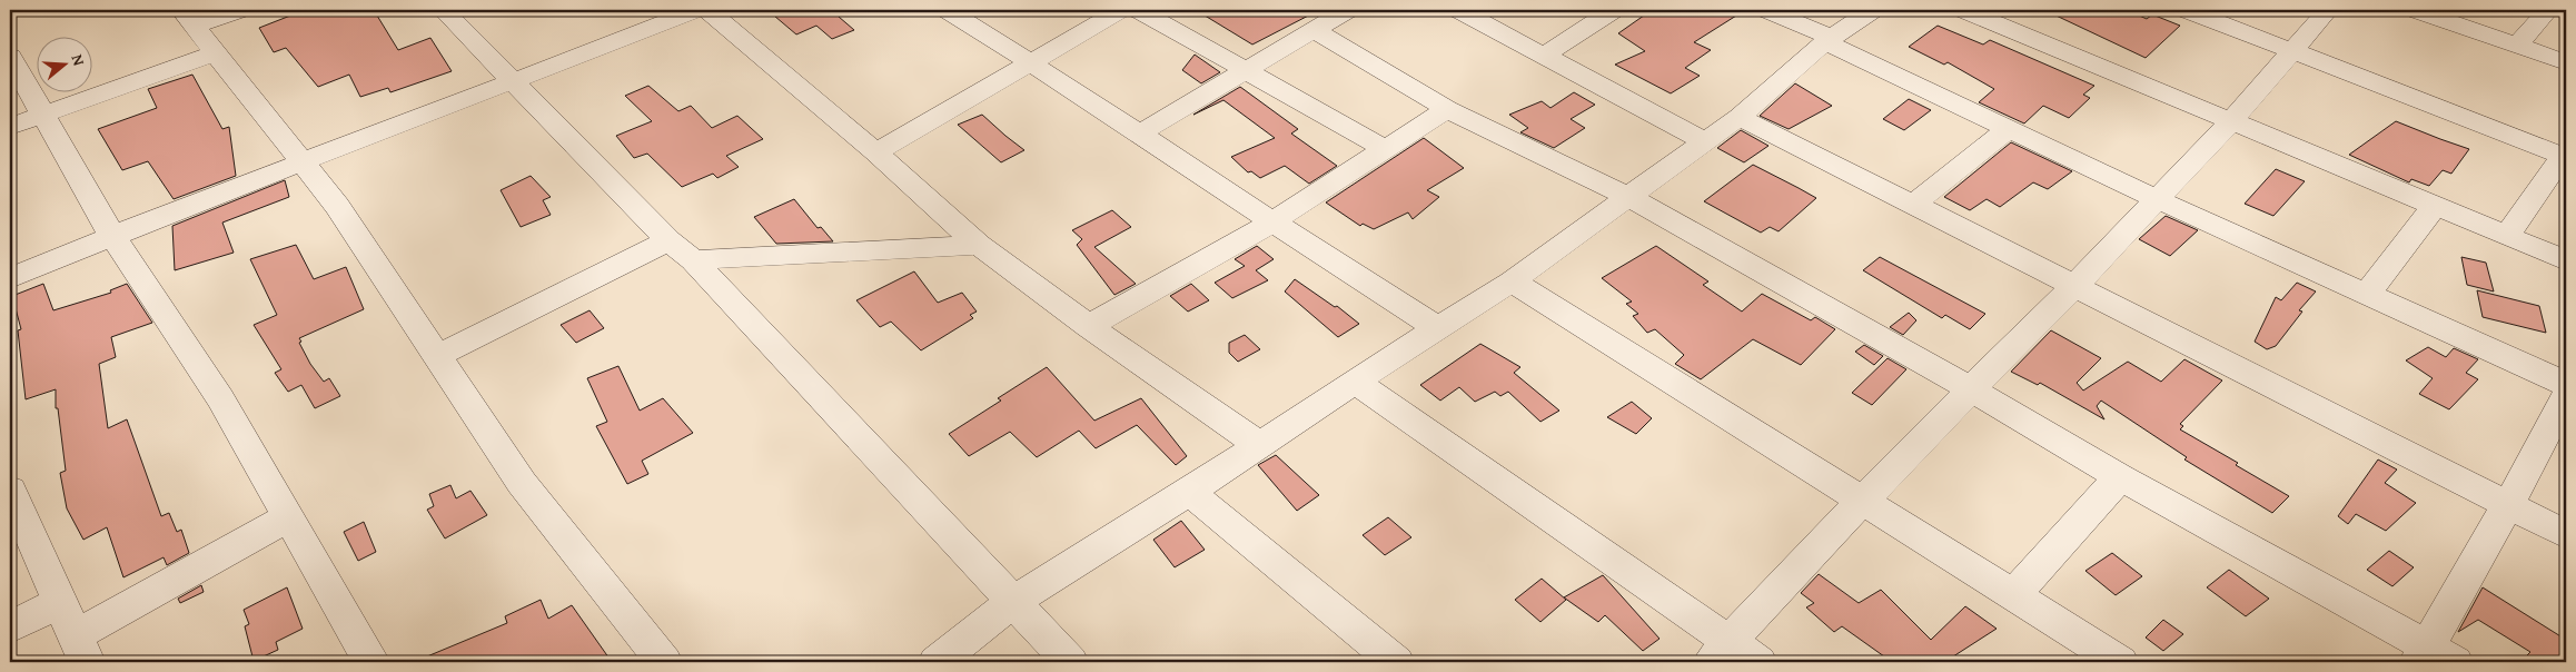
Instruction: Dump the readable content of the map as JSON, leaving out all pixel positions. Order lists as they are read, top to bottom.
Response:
{
  "north": "right"
}
